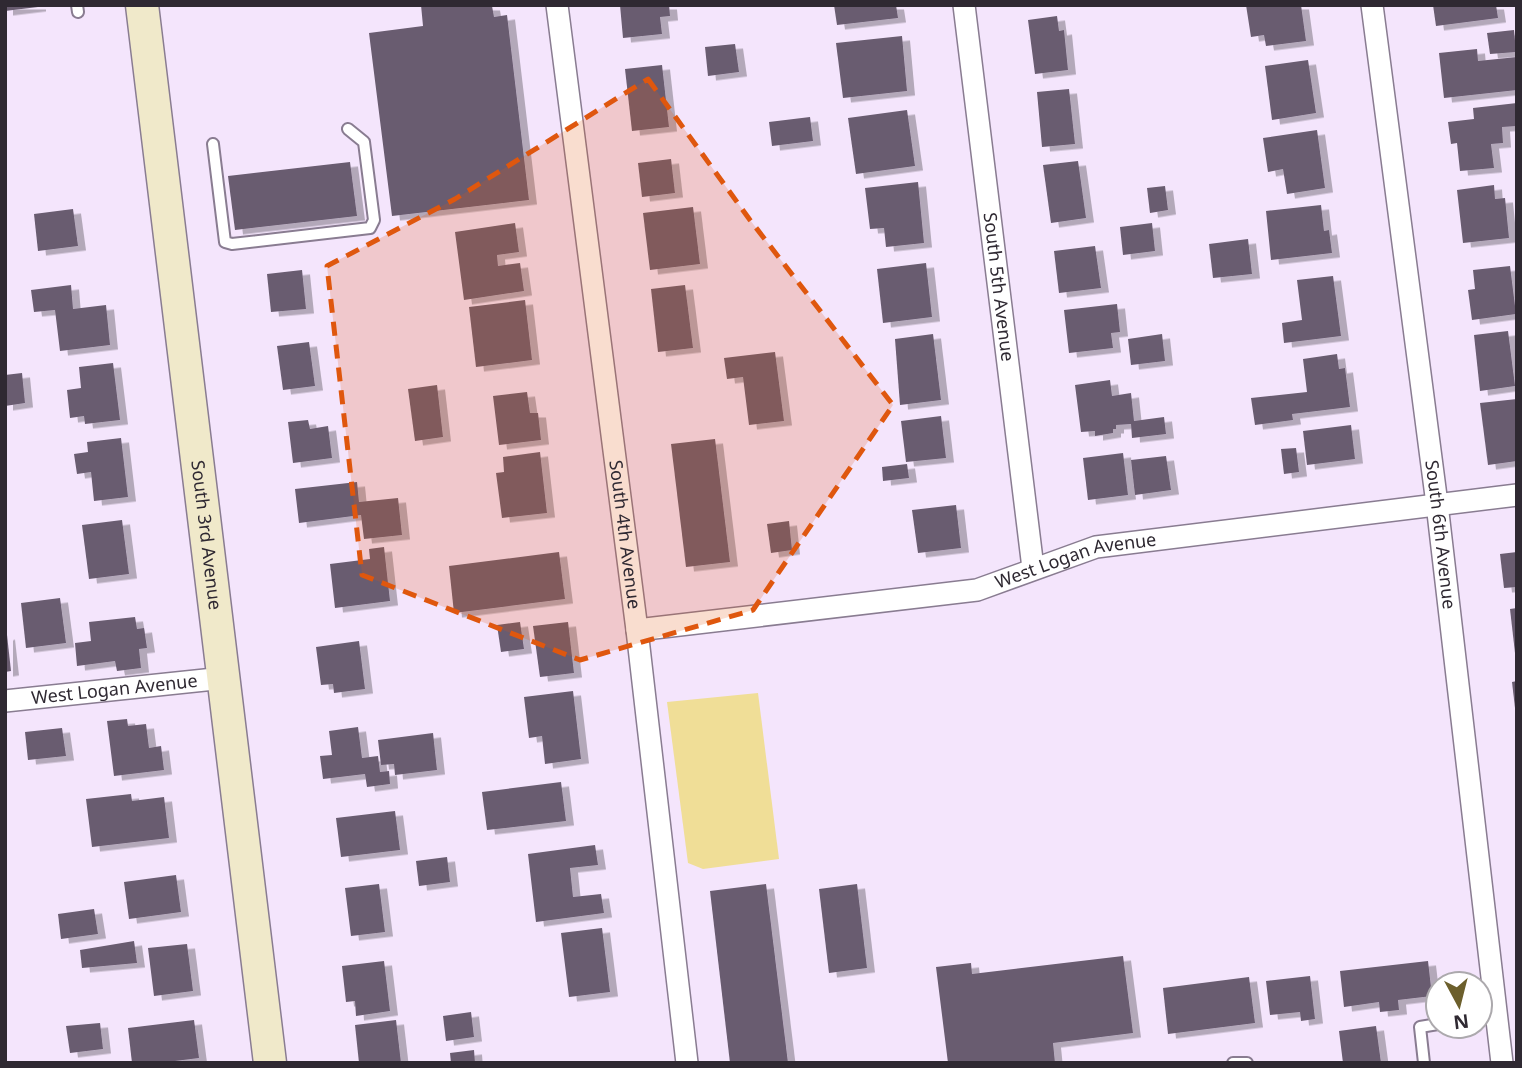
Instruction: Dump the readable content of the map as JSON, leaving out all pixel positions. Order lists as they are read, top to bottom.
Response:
{
  "streets": {
    "street": [
      "South 5th Avenue",
      "South 3rd Avenue",
      "South 4th Avenue",
      "South 6th Avenue",
      "West Logan Avenue"
    ]
  },
  "crossings": [
    ["South 5th Avenue", "West Logan Avenue"],
    ["South 3rd Avenue", "West Logan Avenue"],
    ["South 4th Avenue", "West Logan Avenue"],
    ["South 6th Avenue", "West Logan Avenue"]
  ],
  "north": "bottom"
}
